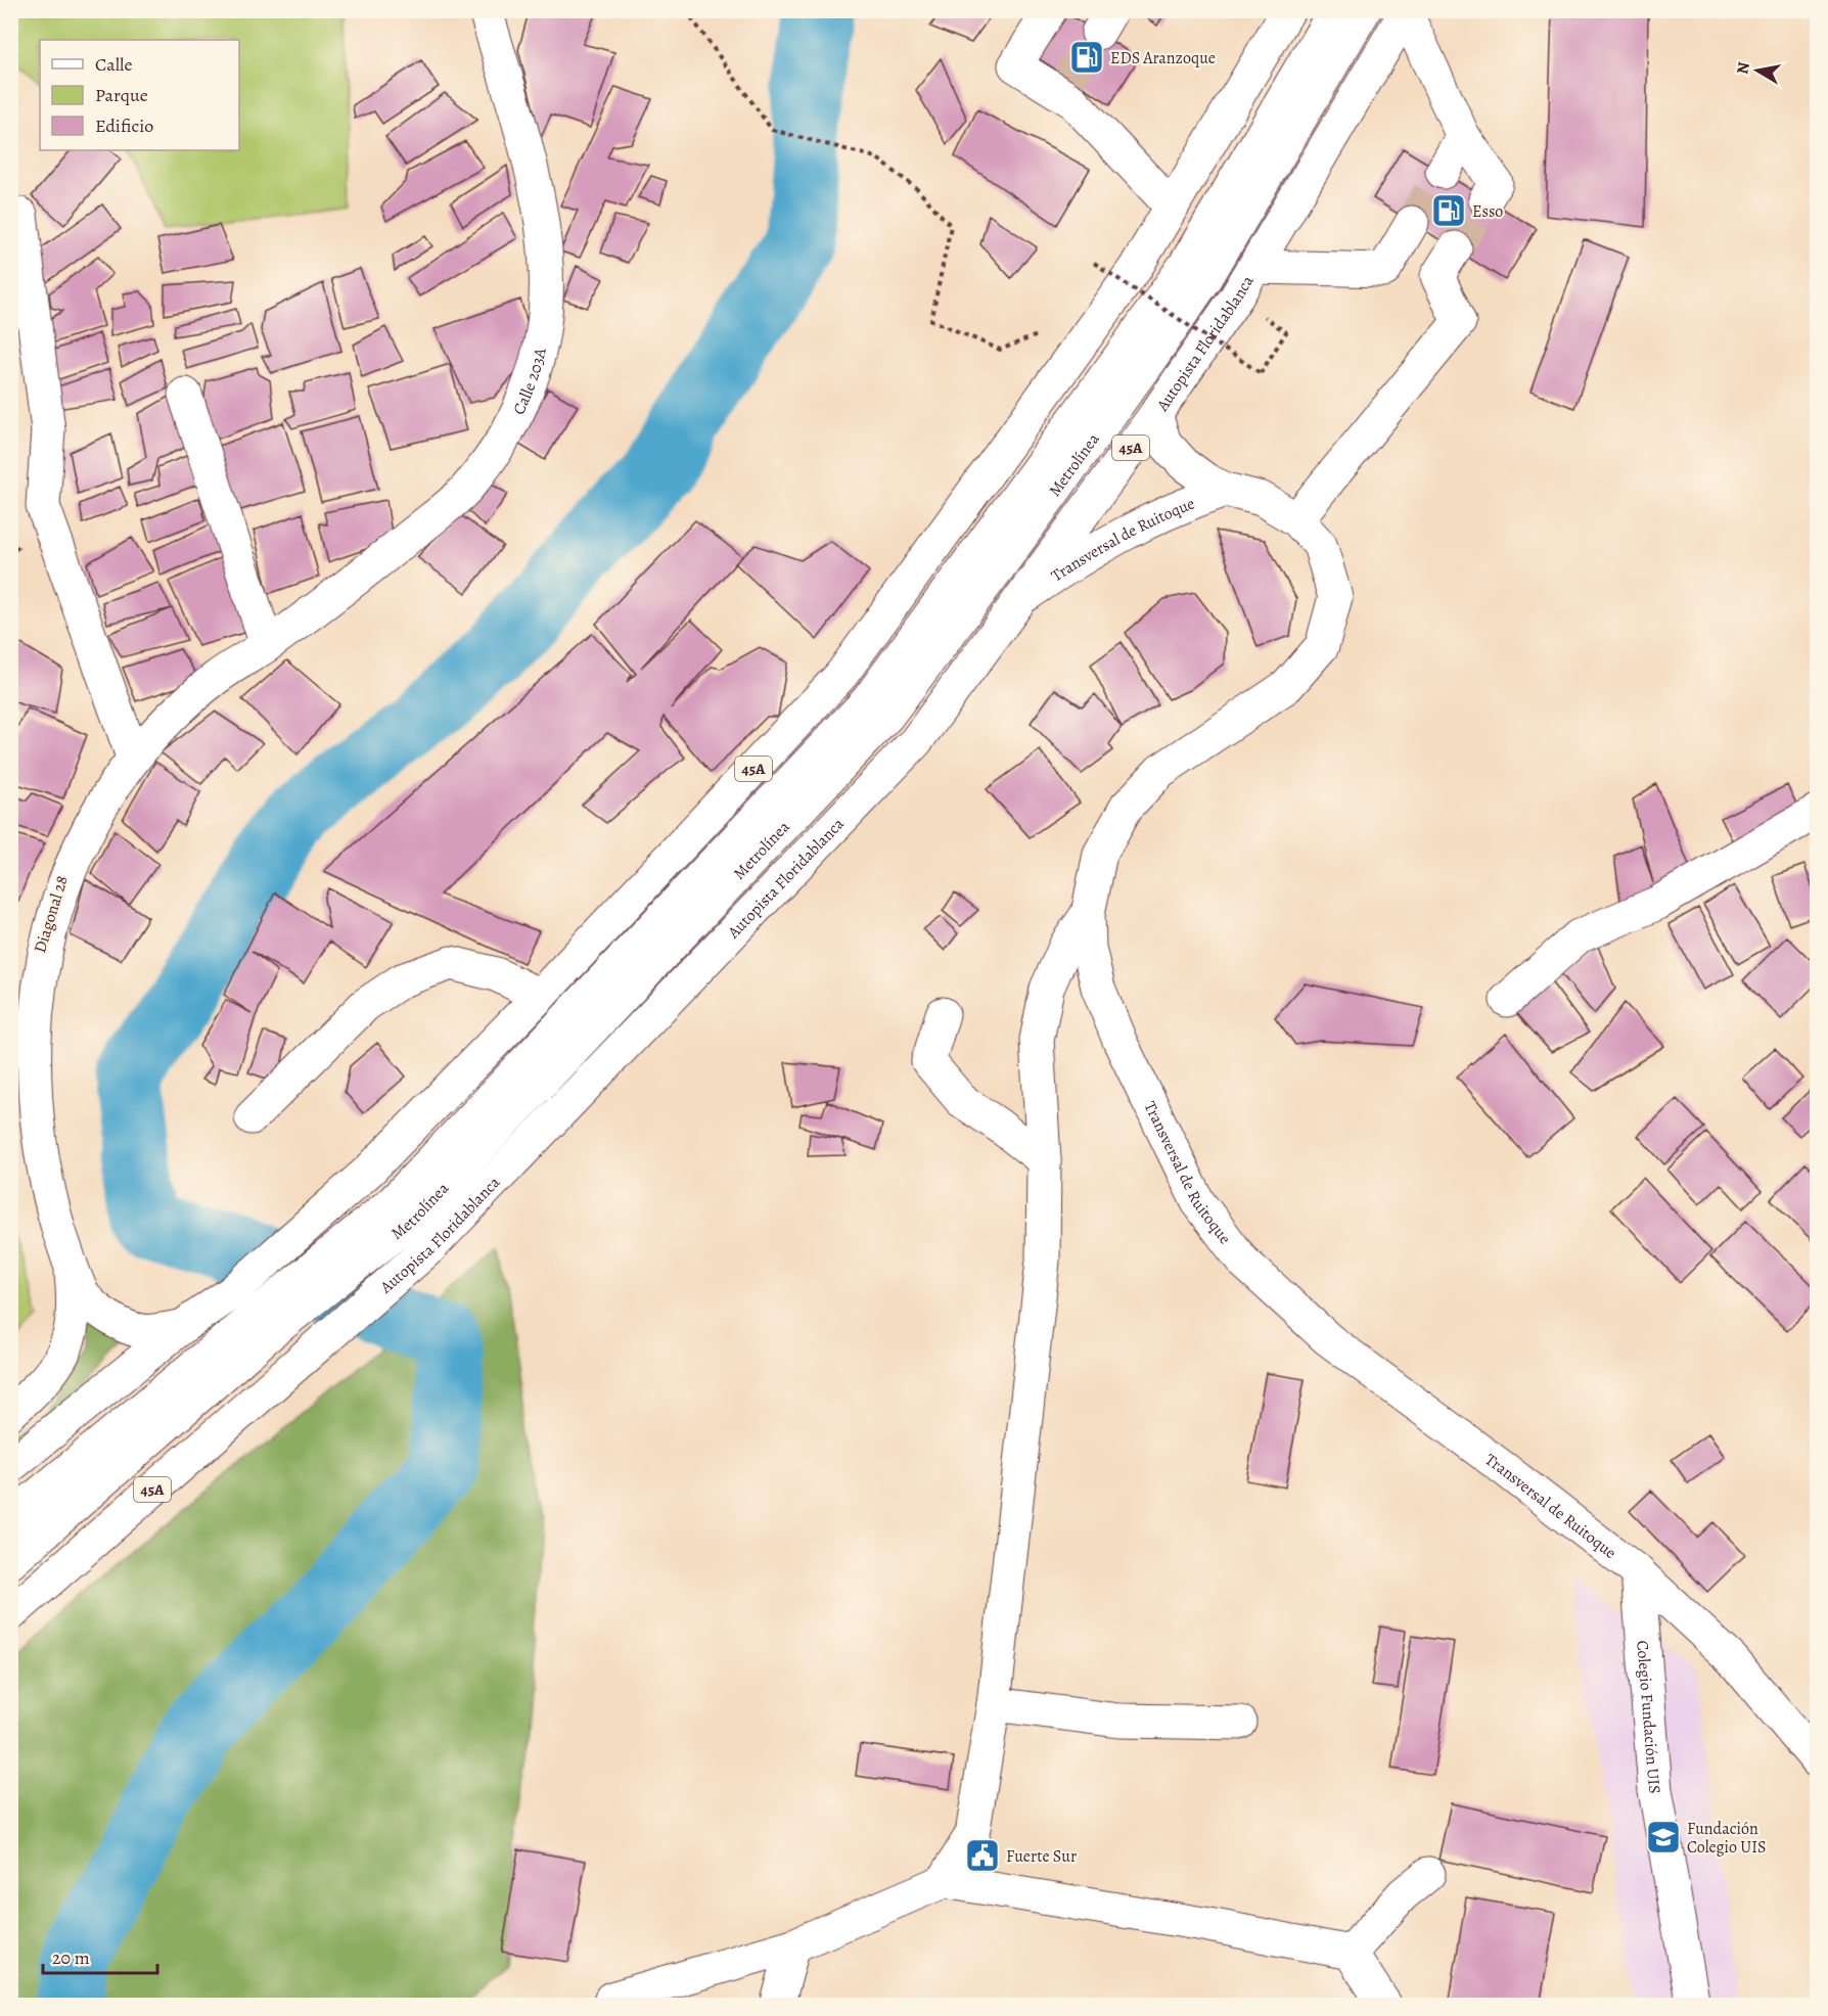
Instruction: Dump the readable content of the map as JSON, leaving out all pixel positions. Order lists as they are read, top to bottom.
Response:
{
  "streets": {
    "main road": [
      "Autopista Floridablanca",
      "Calle 203A",
      "45A",
      "Metrolínea",
      "Transversal de Ruitoque",
      "Diagonal 28",
      "Colegio Fundación UIS"
    ]
  },
  "crossings": [
    ["Autopista Floridablanca", "Metrolínea"],
    ["Autopista Floridablanca", "Transversal de Ruitoque"],
    ["Calle 203A", "Diagonal 28"],
    ["45A", "Diagonal 28"],
    ["Transversal de Ruitoque", "Colegio Fundación UIS"]
  ],
  "places": {
    "fuel station": ["EDS Aranzoque", "Esso"],
    "school or university": ["Fundación Colegio UIS"],
    "public building": ["Fuerte Sur"]
  },
  "legend": ["Calle", "Parque", "Edificio"],
  "scale_bar": "20 m",
  "north": "left"
}
